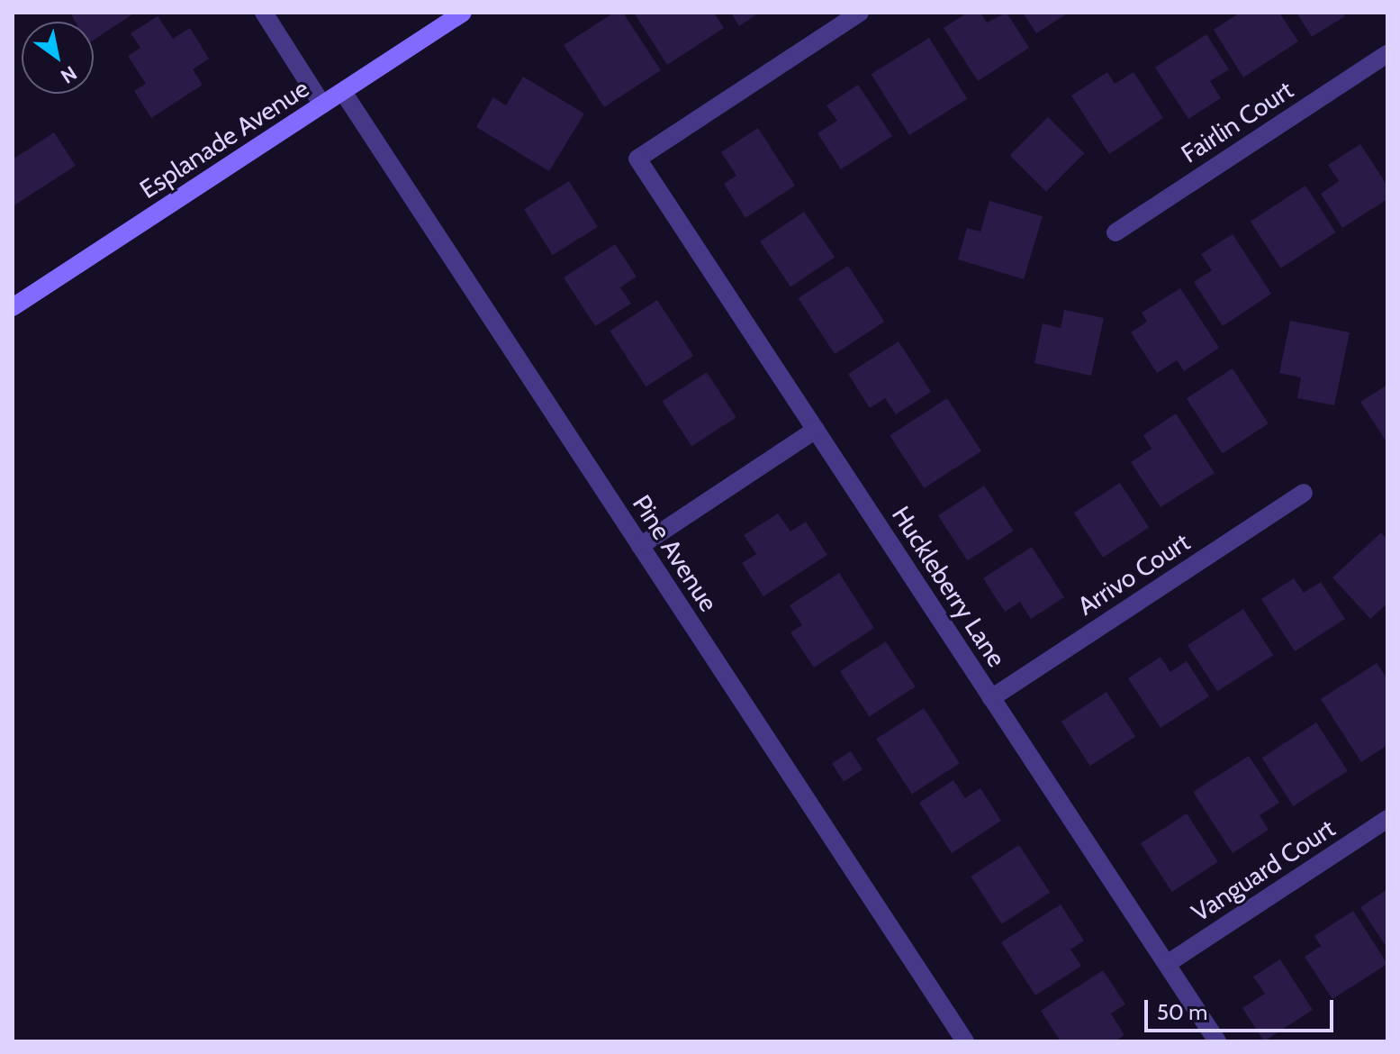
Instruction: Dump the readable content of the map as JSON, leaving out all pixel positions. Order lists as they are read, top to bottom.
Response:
{
  "streets": {
    "main road": ["Esplanade Avenue"],
    "street": [
      "Fairlin Court",
      "Pine Avenue",
      "Arrivo Court",
      "Huckleberry Lane",
      "Vanguard Court"
    ]
  },
  "crossings": [
    ["Esplanade Avenue", "Pine Avenue"],
    ["Arrivo Court", "Huckleberry Lane"],
    ["Huckleberry Lane", "Vanguard Court"]
  ],
  "scale_bar": "50 m",
  "north": "bottom right"
}
